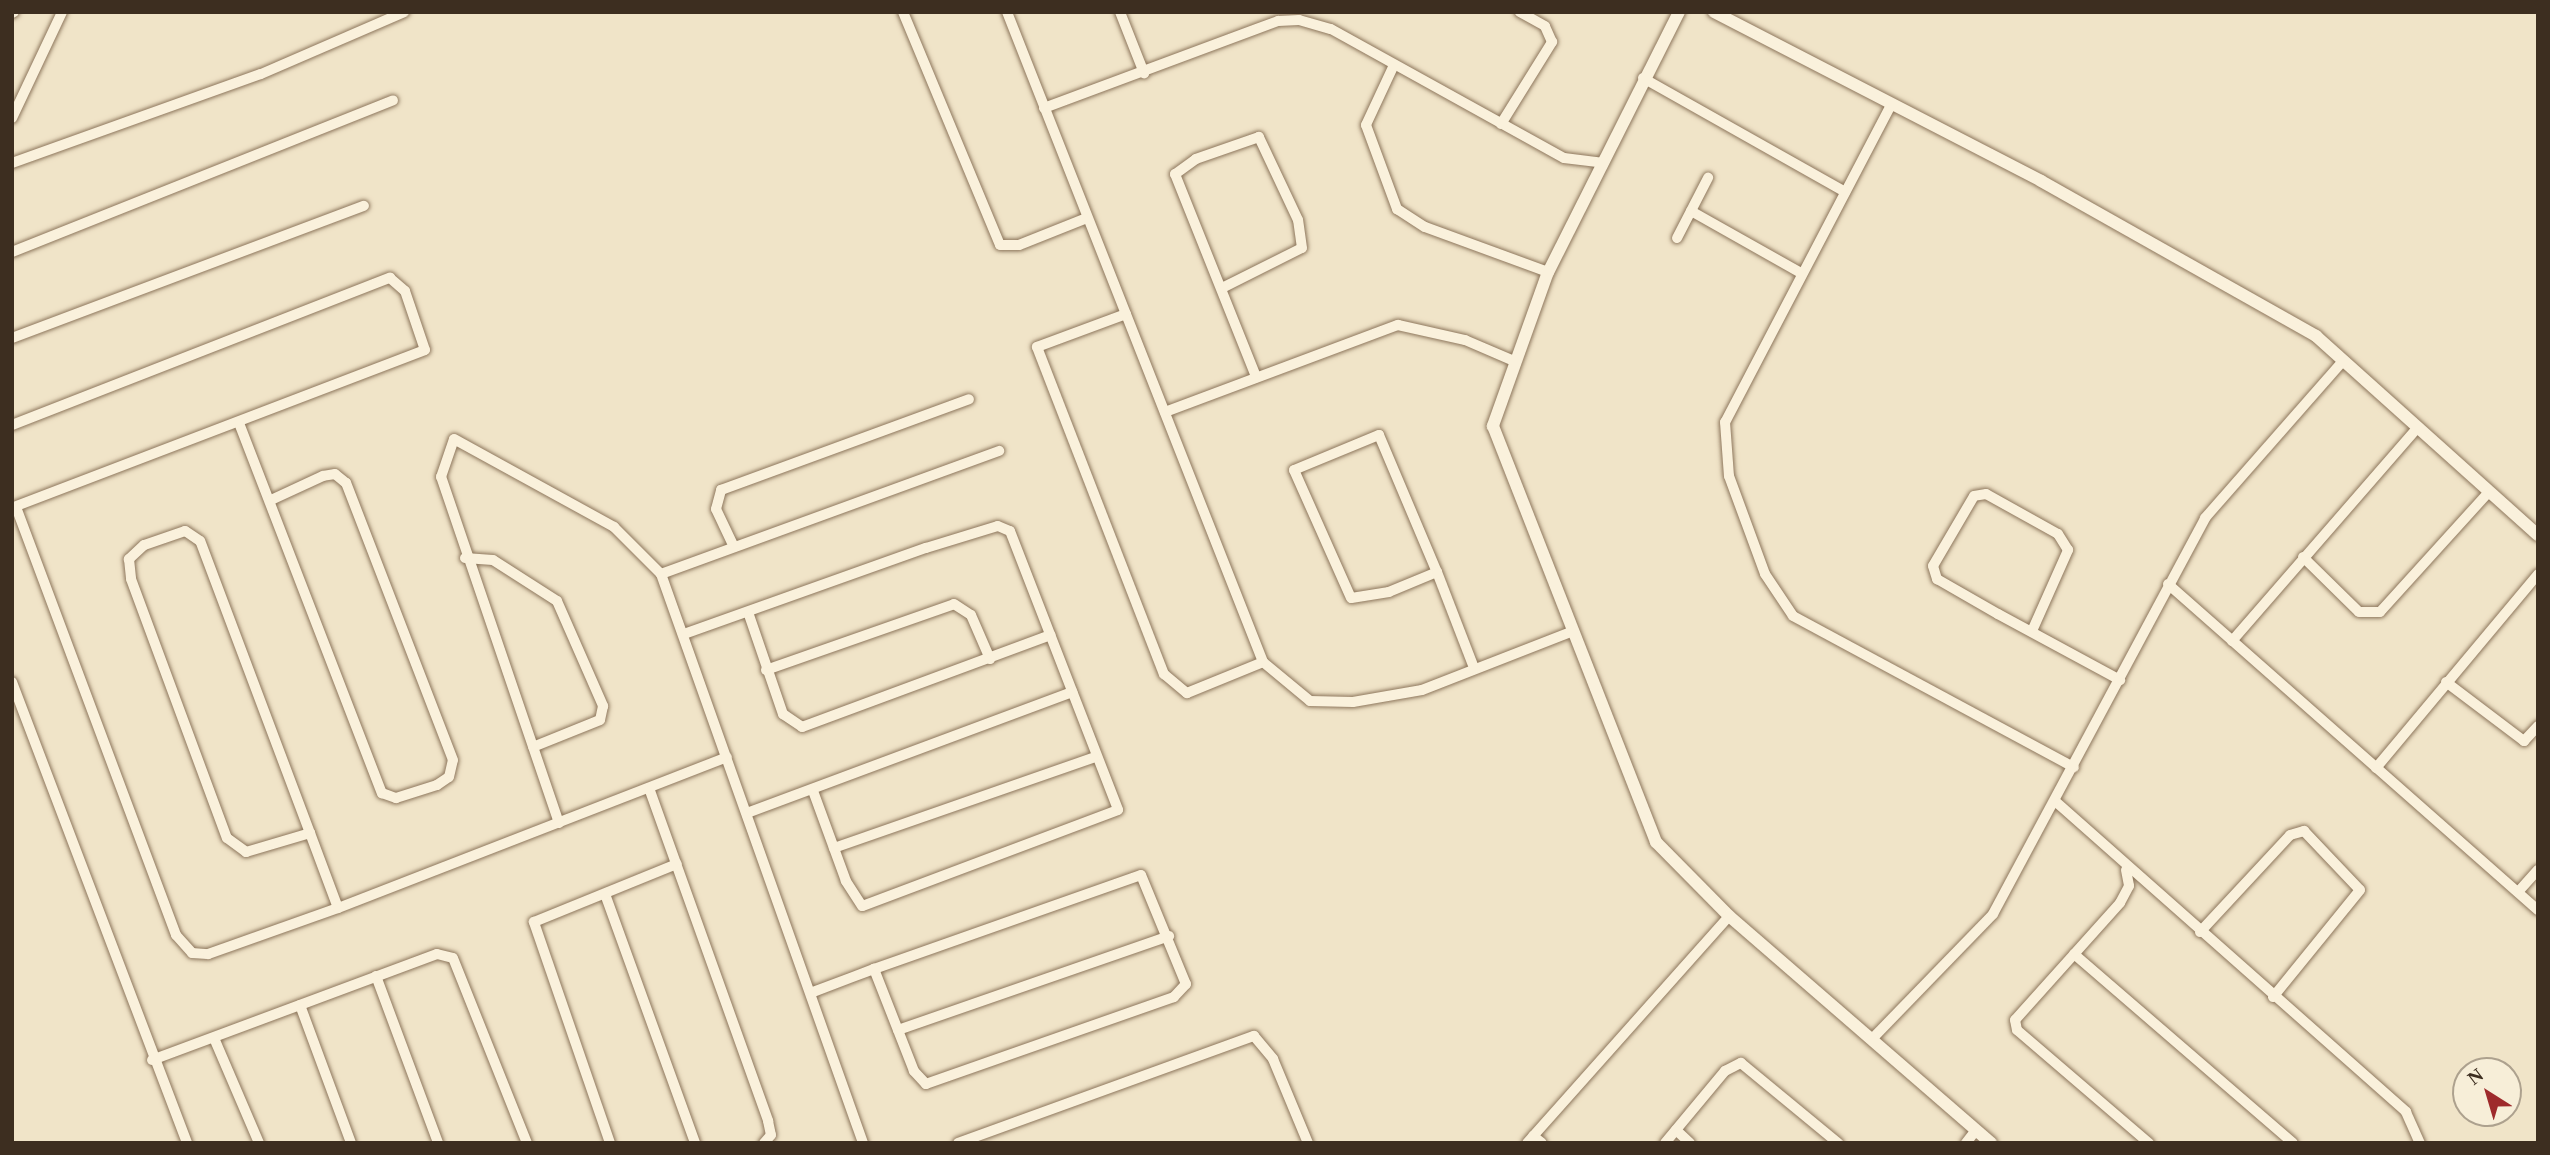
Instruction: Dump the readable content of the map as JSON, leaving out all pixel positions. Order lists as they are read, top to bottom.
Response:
{
  "north": "top left"
}
